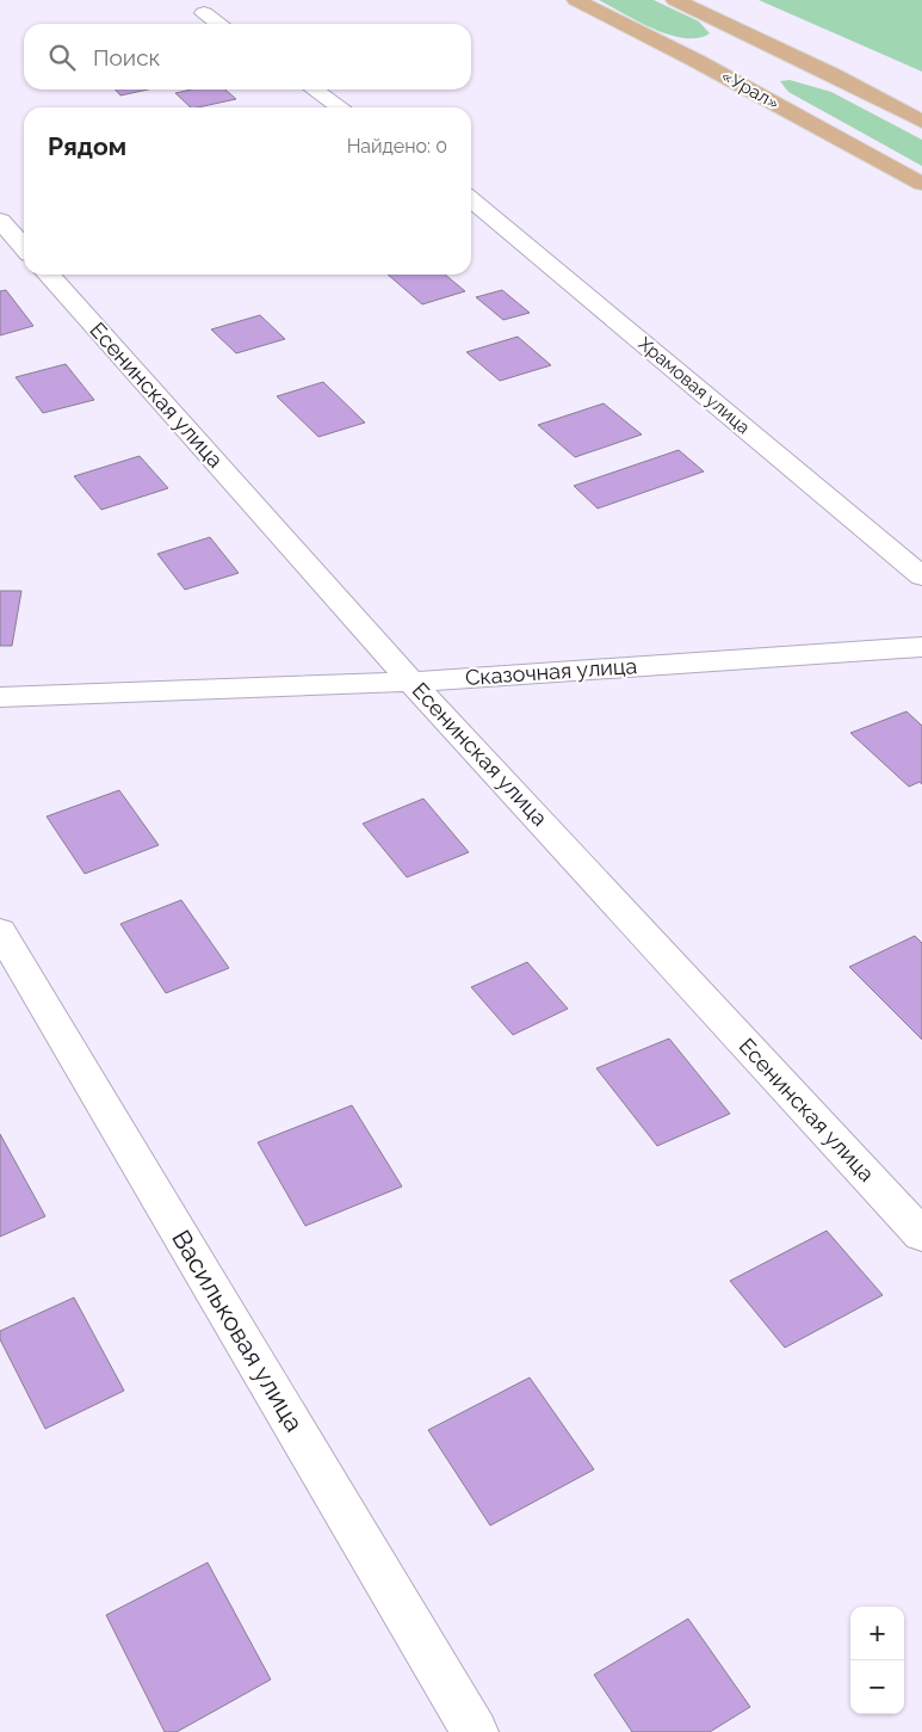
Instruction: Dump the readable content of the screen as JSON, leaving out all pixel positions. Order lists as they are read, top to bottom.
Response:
{
  "streets": {
    "main road": ["«Урал»"],
    "street": [
      "Храмовая улица",
      "Есенинская улица",
      "Сказочная улица",
      "Васильковая улица"
    ]
  },
  "crossings": [
    ["Есенинская улица", "Сказочная улица"]
  ],
  "page": {
    "search": "Поиск",
    "heading": ["Рядом", "Найдено: 0"],
    "map_buttons": ["+", "−"]
  }
}
